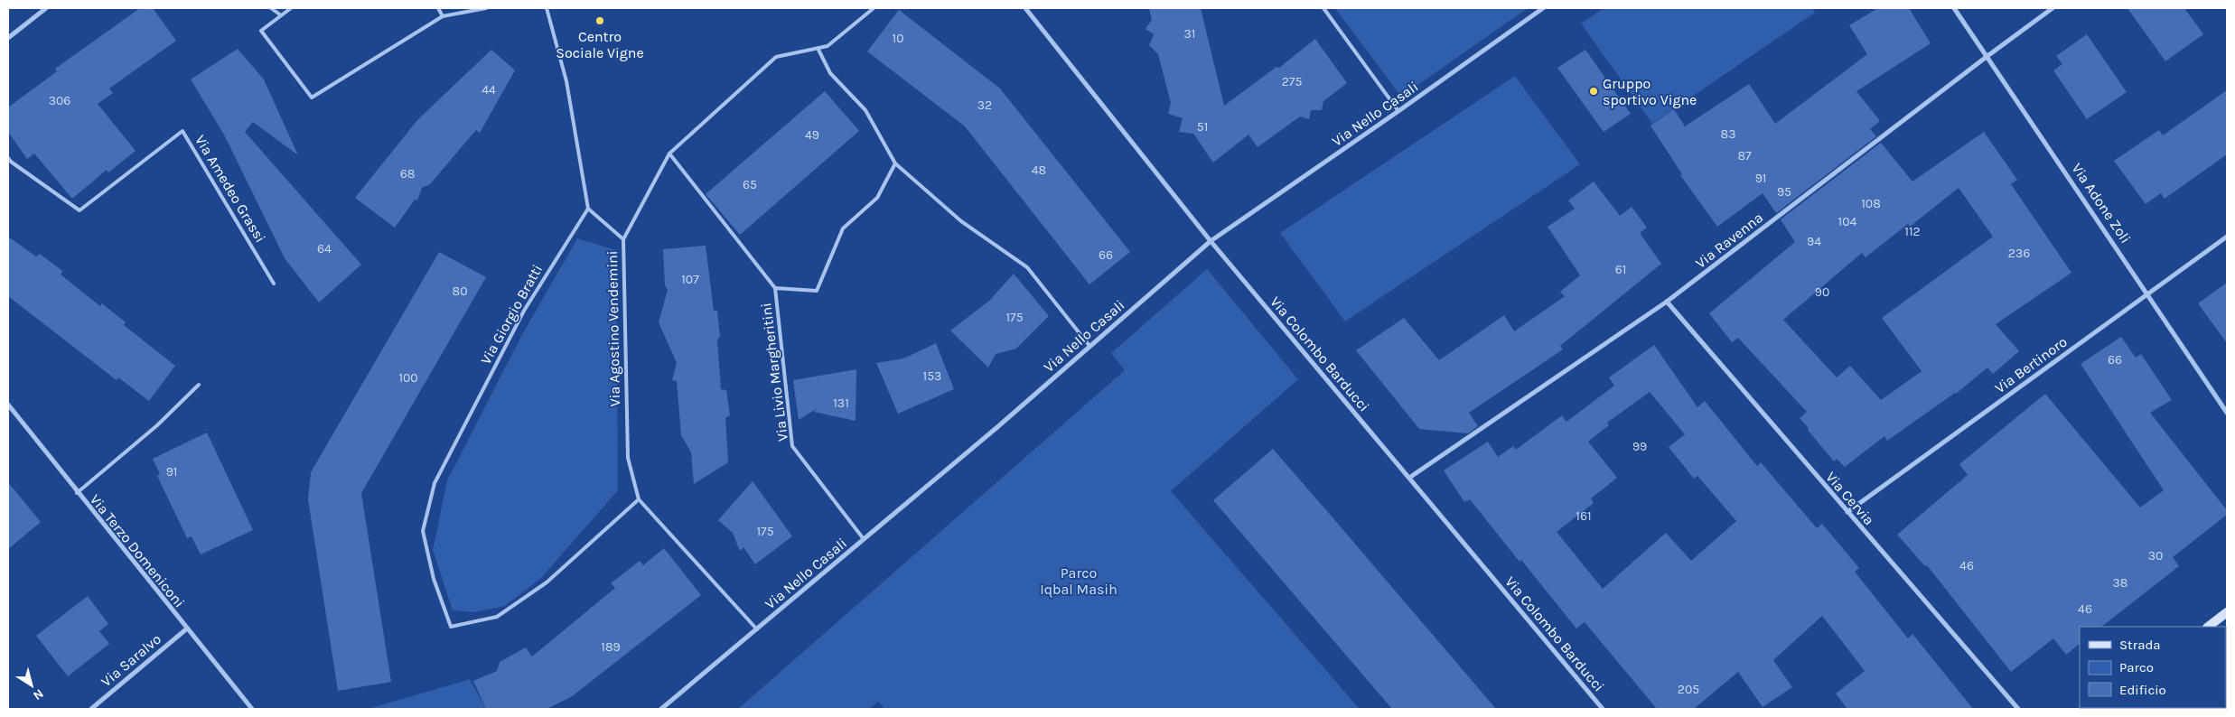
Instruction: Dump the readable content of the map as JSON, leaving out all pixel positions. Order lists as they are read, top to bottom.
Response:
{
  "streets": {
    "street": [
      "Via Nello Casali",
      "Via Adone Zoli",
      "Via Ravenna",
      "Via Colombo Barducci",
      "Via Bertinoro",
      "Via Cervia",
      "Via Terzo Domeniconi",
      "Via Saralvo"
    ],
    "lane": [
      "Via Amedeo Grassi",
      "Via Giorgio Bratti",
      "Via Agostino Vendemini",
      "Via Livio Margheritini"
    ]
  },
  "crossings": [
    ["Via Nello Casali", "Via Agostino Vendemini"],
    ["Via Nello Casali", "Via Colombo Barducci"],
    ["Via Nello Casali", "Via Livio Margheritini"],
    ["Via Adone Zoli", "Via Ravenna"],
    ["Via Adone Zoli", "Via Bertinoro"],
    ["Via Ravenna", "Via Colombo Barducci"],
    ["Via Ravenna", "Via Cervia"],
    ["Via Giorgio Bratti", "Via Agostino Vendemini"],
    ["Via Agostino Vendemini", "Via Livio Margheritini"],
    ["Via Bertinoro", "Via Cervia"],
    ["Via Terzo Domeniconi", "Via Saralvo"]
  ],
  "parks": ["Parco Iqbal Masih"],
  "places": ["Centro Sociale Vigne", "Gruppo sportivo Vigne"],
  "house_numbers": [
    "31",
    "10",
    "275",
    "44",
    "306",
    "32",
    "51",
    "83",
    "49",
    "87",
    "48",
    "68",
    "91",
    "65",
    "95",
    "108",
    "104",
    "112",
    "94",
    "64",
    "236",
    "66",
    "61",
    "107",
    "80",
    "90",
    "175",
    "66",
    "153",
    "100",
    "131",
    "99",
    "91",
    "161",
    "175",
    "30",
    "46",
    "38",
    "46",
    "189",
    "205"
  ],
  "legend": ["Strada", "Parco", "Edificio"],
  "north": "bottom right"
}
